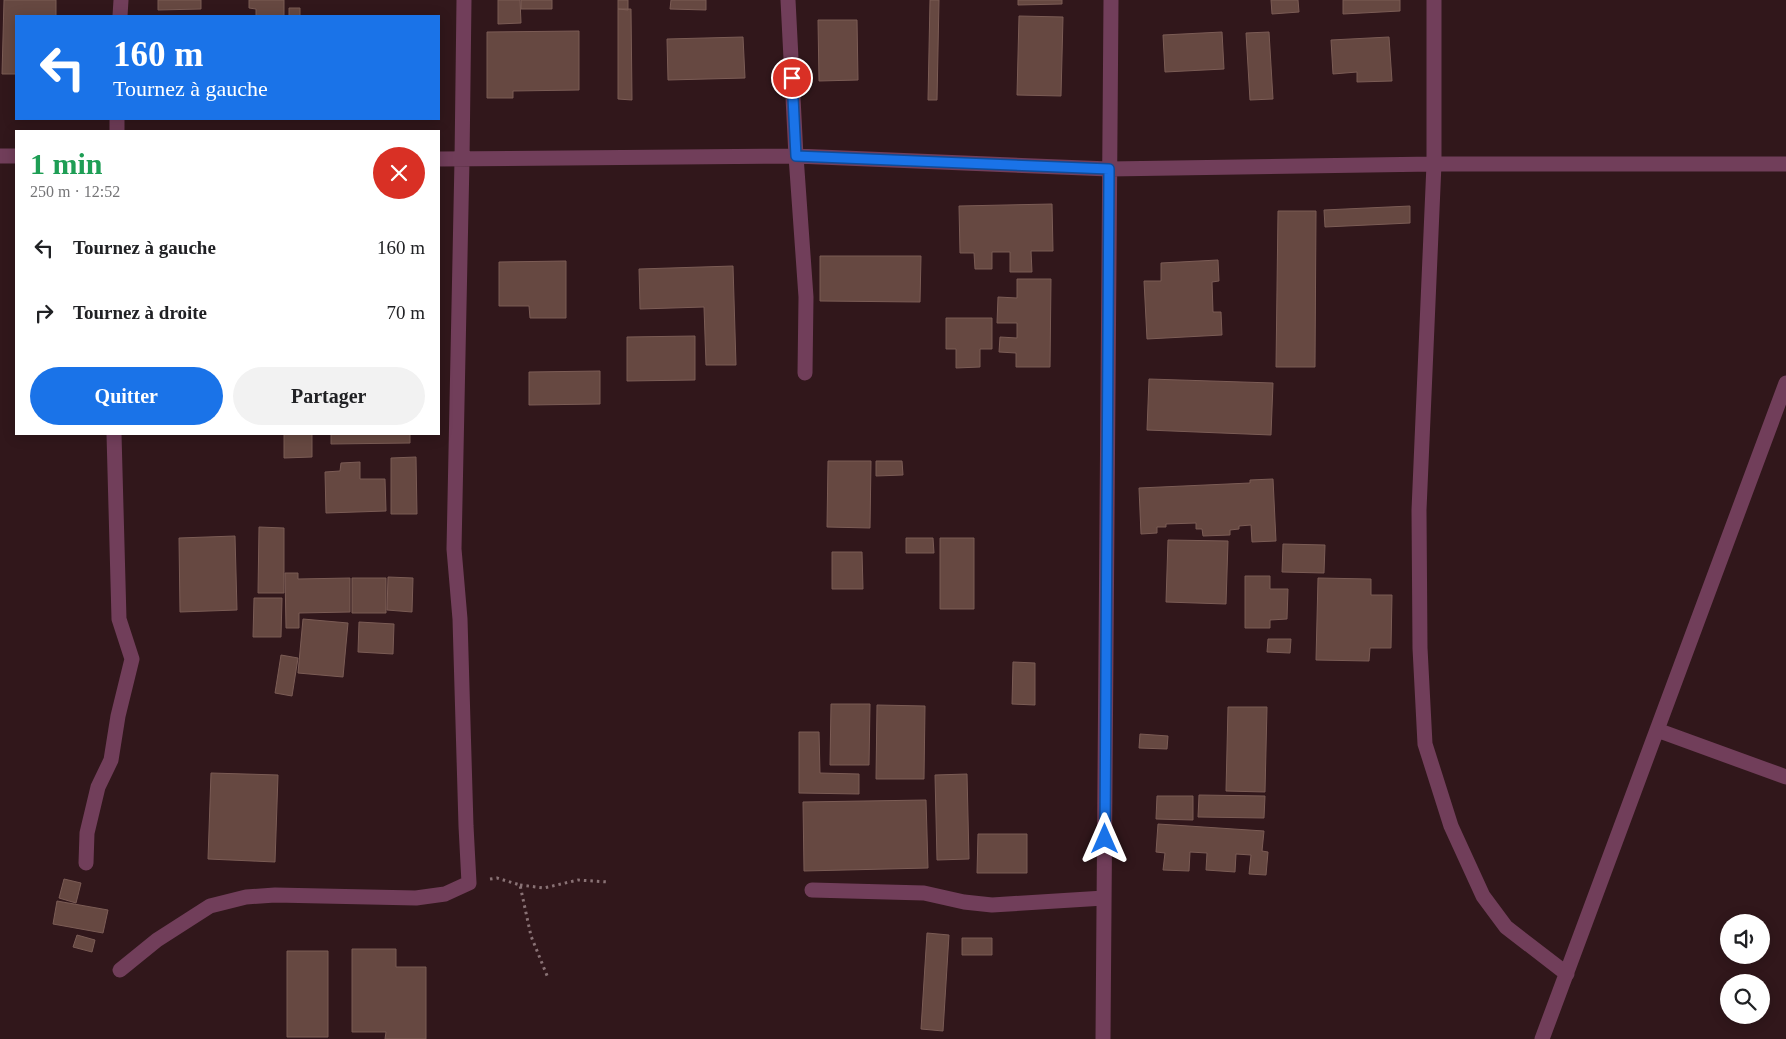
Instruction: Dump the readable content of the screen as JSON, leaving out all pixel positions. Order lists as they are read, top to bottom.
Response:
{
  "page": {
    "turn": ["160 m", "Tournez à gauche"],
    "heading": ["1 min", "250 m · 12:52"],
    "list": [
      {
        "name": "Tournez à gauche",
        "value": "160 m"
      },
      {
        "name": "Tournez à droite",
        "value": "70 m"
      }
    ],
    "buttons": ["Quitter", "Partager"]
  }
}
